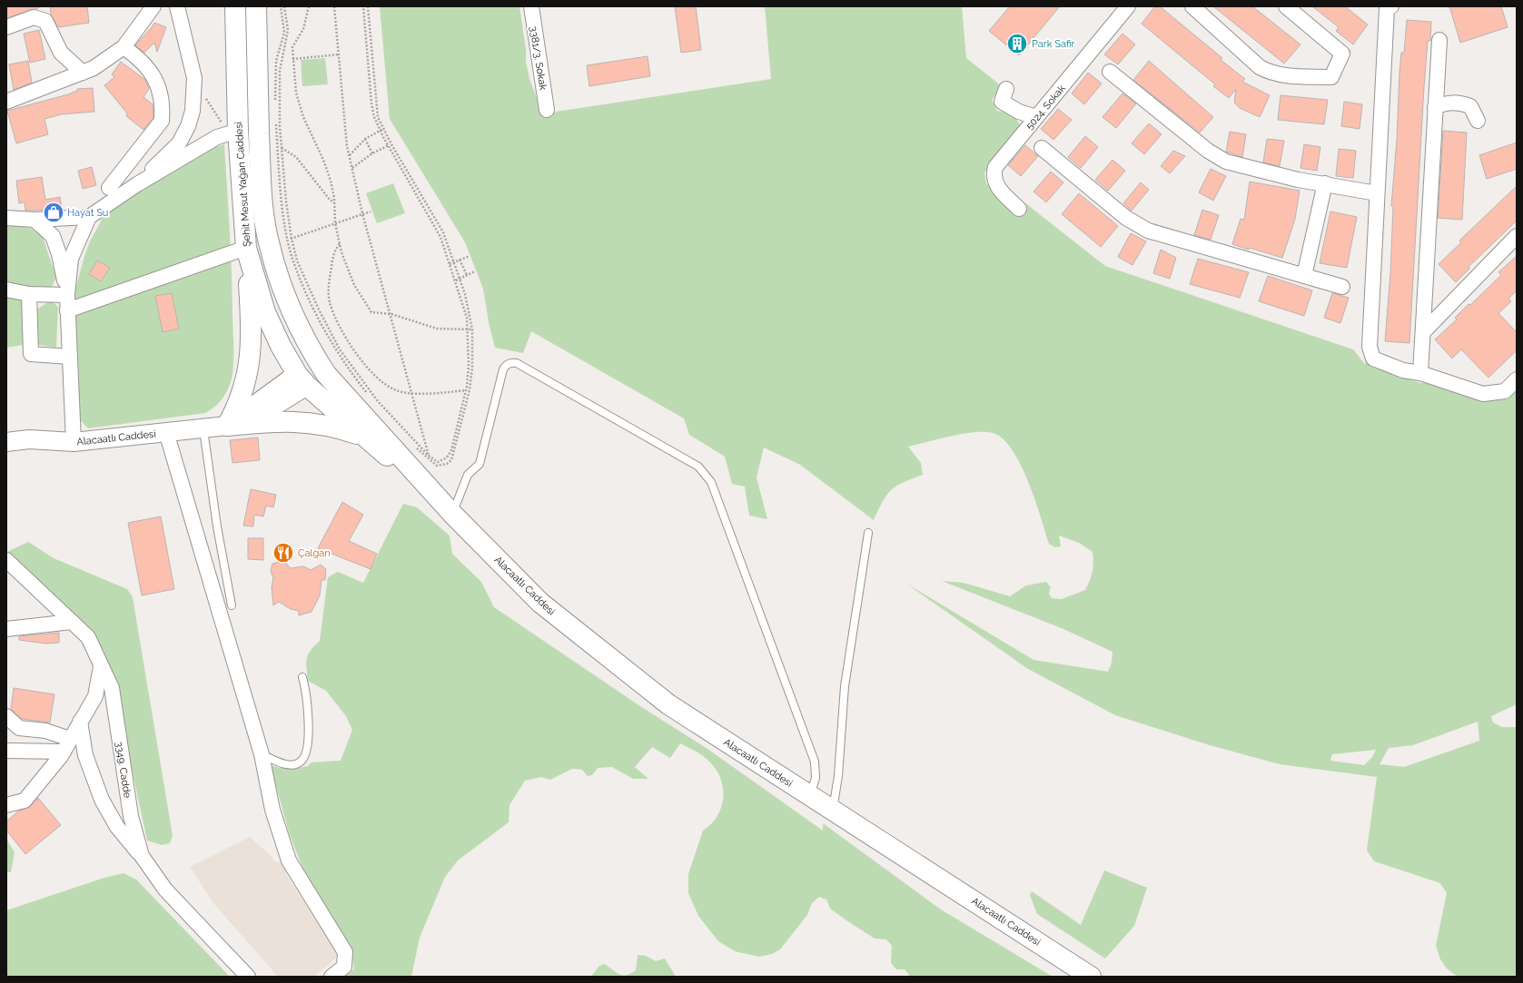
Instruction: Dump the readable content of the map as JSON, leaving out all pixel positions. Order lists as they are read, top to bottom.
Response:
{
  "streets": {
    "main road": ["Şehit Mesut Yağan Caddesi", "Alacaatlı Caddesi"],
    "street": ["3381/3. Sokak", "5024. Sokak", "3349. Cadde"]
  },
  "crossings": [
    ["Şehit Mesut Yağan Caddesi", "Alacaatlı Caddesi"]
  ],
  "places": {
    "building": ["Park Safir"],
    "shop": ["Hayat Su"],
    "restaurant": ["Çalgan"]
  }
}
